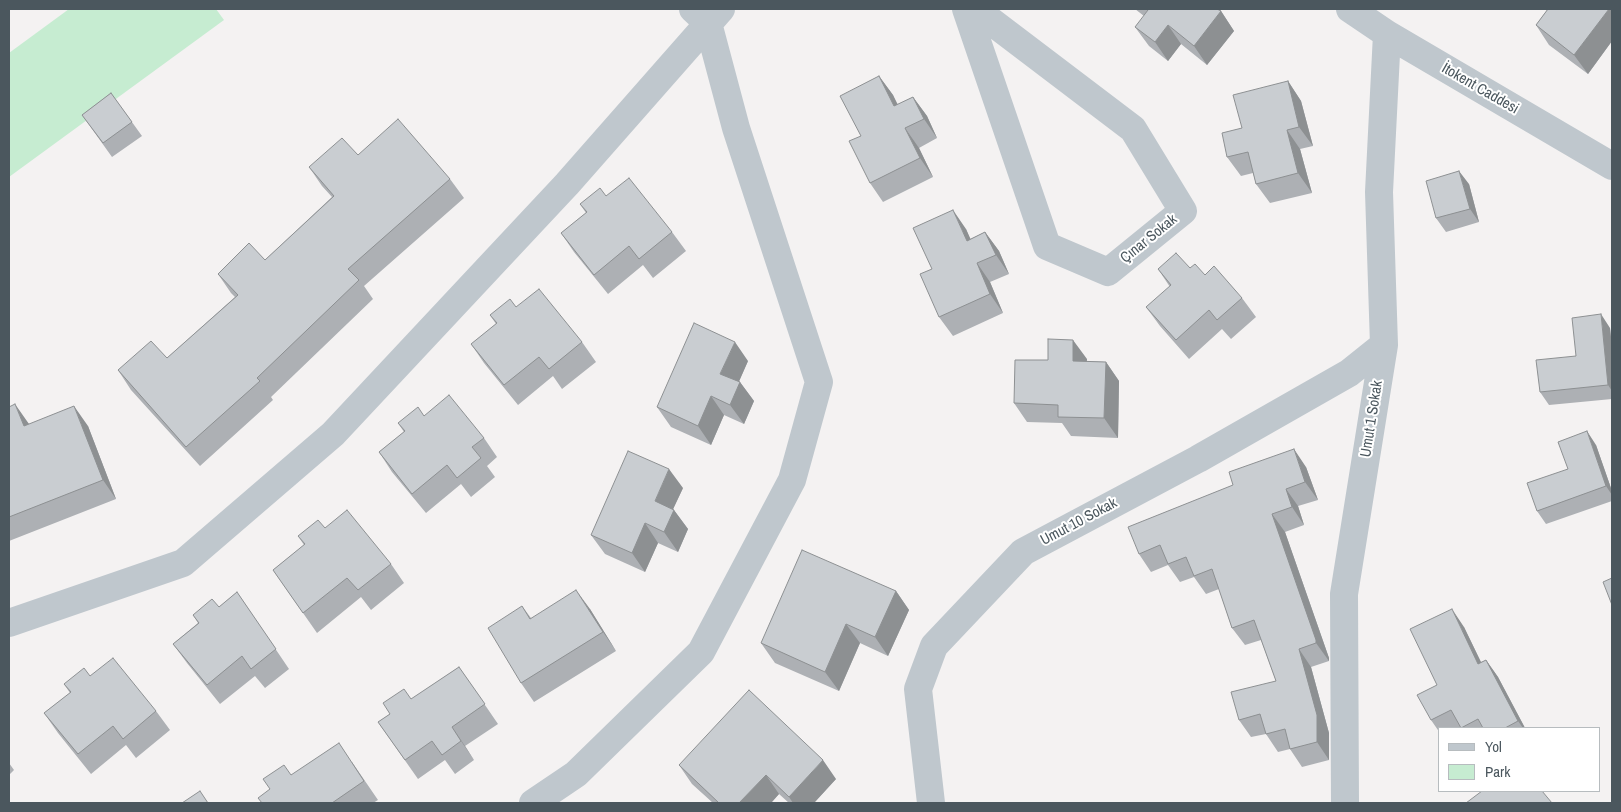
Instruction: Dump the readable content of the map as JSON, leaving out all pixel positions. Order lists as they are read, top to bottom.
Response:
{
  "streets": {
    "street": [
      "İtokent Caddesi",
      "Çınar Sokak",
      "Umut 1 Sokak",
      "Umut 10 Sokak"
    ]
  },
  "crossings": [
    ["İtokent Caddesi", "Umut 1 Sokak"],
    ["Umut 1 Sokak", "Umut 10 Sokak"]
  ],
  "legend": ["Yol", "Park"]
}
